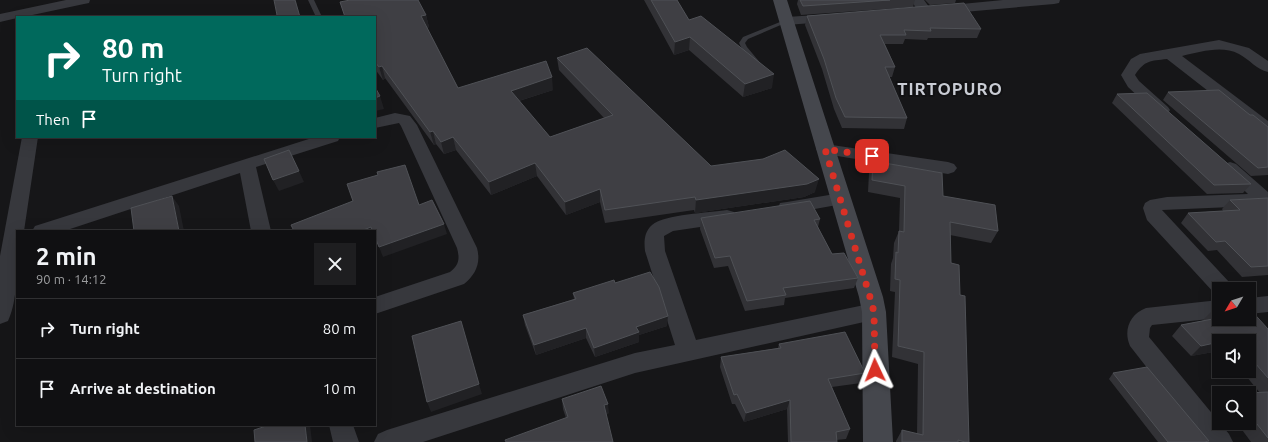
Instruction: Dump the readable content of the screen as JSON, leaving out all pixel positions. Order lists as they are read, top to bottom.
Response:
{
  "districts": ["TIRTOPURO"],
  "north": "bottom left",
  "page": {
    "turn": ["80 m", "Turn right"],
    "then": "Then",
    "heading": ["2 min", "90 m · 14:12"],
    "list": [
      {
        "name": "Turn right",
        "value": "80 m"
      },
      {
        "name": "Arrive at destination",
        "value": "10 m"
      }
    ]
  }
}
